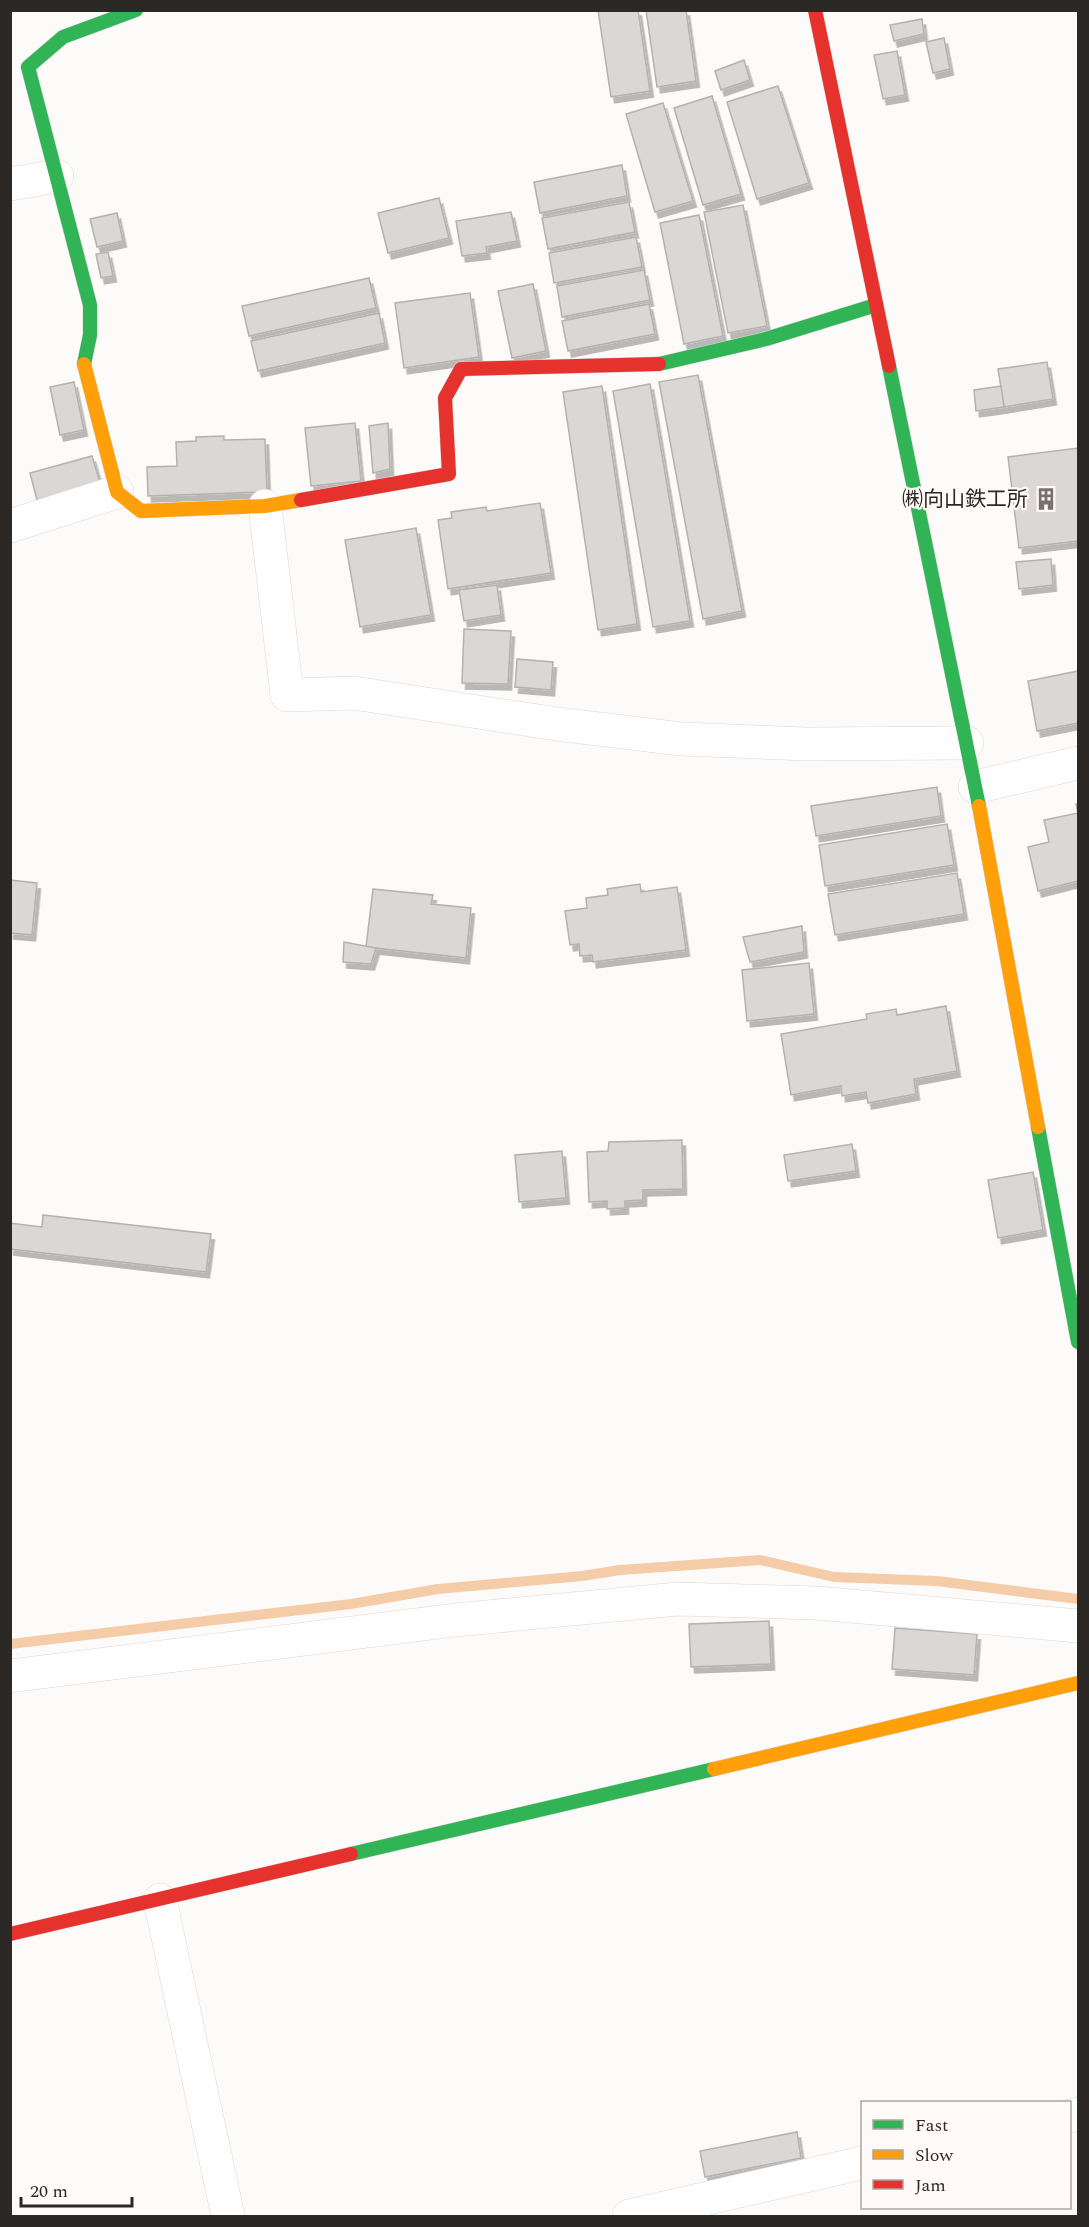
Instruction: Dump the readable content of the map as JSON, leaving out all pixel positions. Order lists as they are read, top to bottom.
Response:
{
  "places": {
    "building": ["㈱向山鉄工所"]
  },
  "legend": ["Fast", "Slow", "Jam"],
  "scale_bar": "20 m"
}
